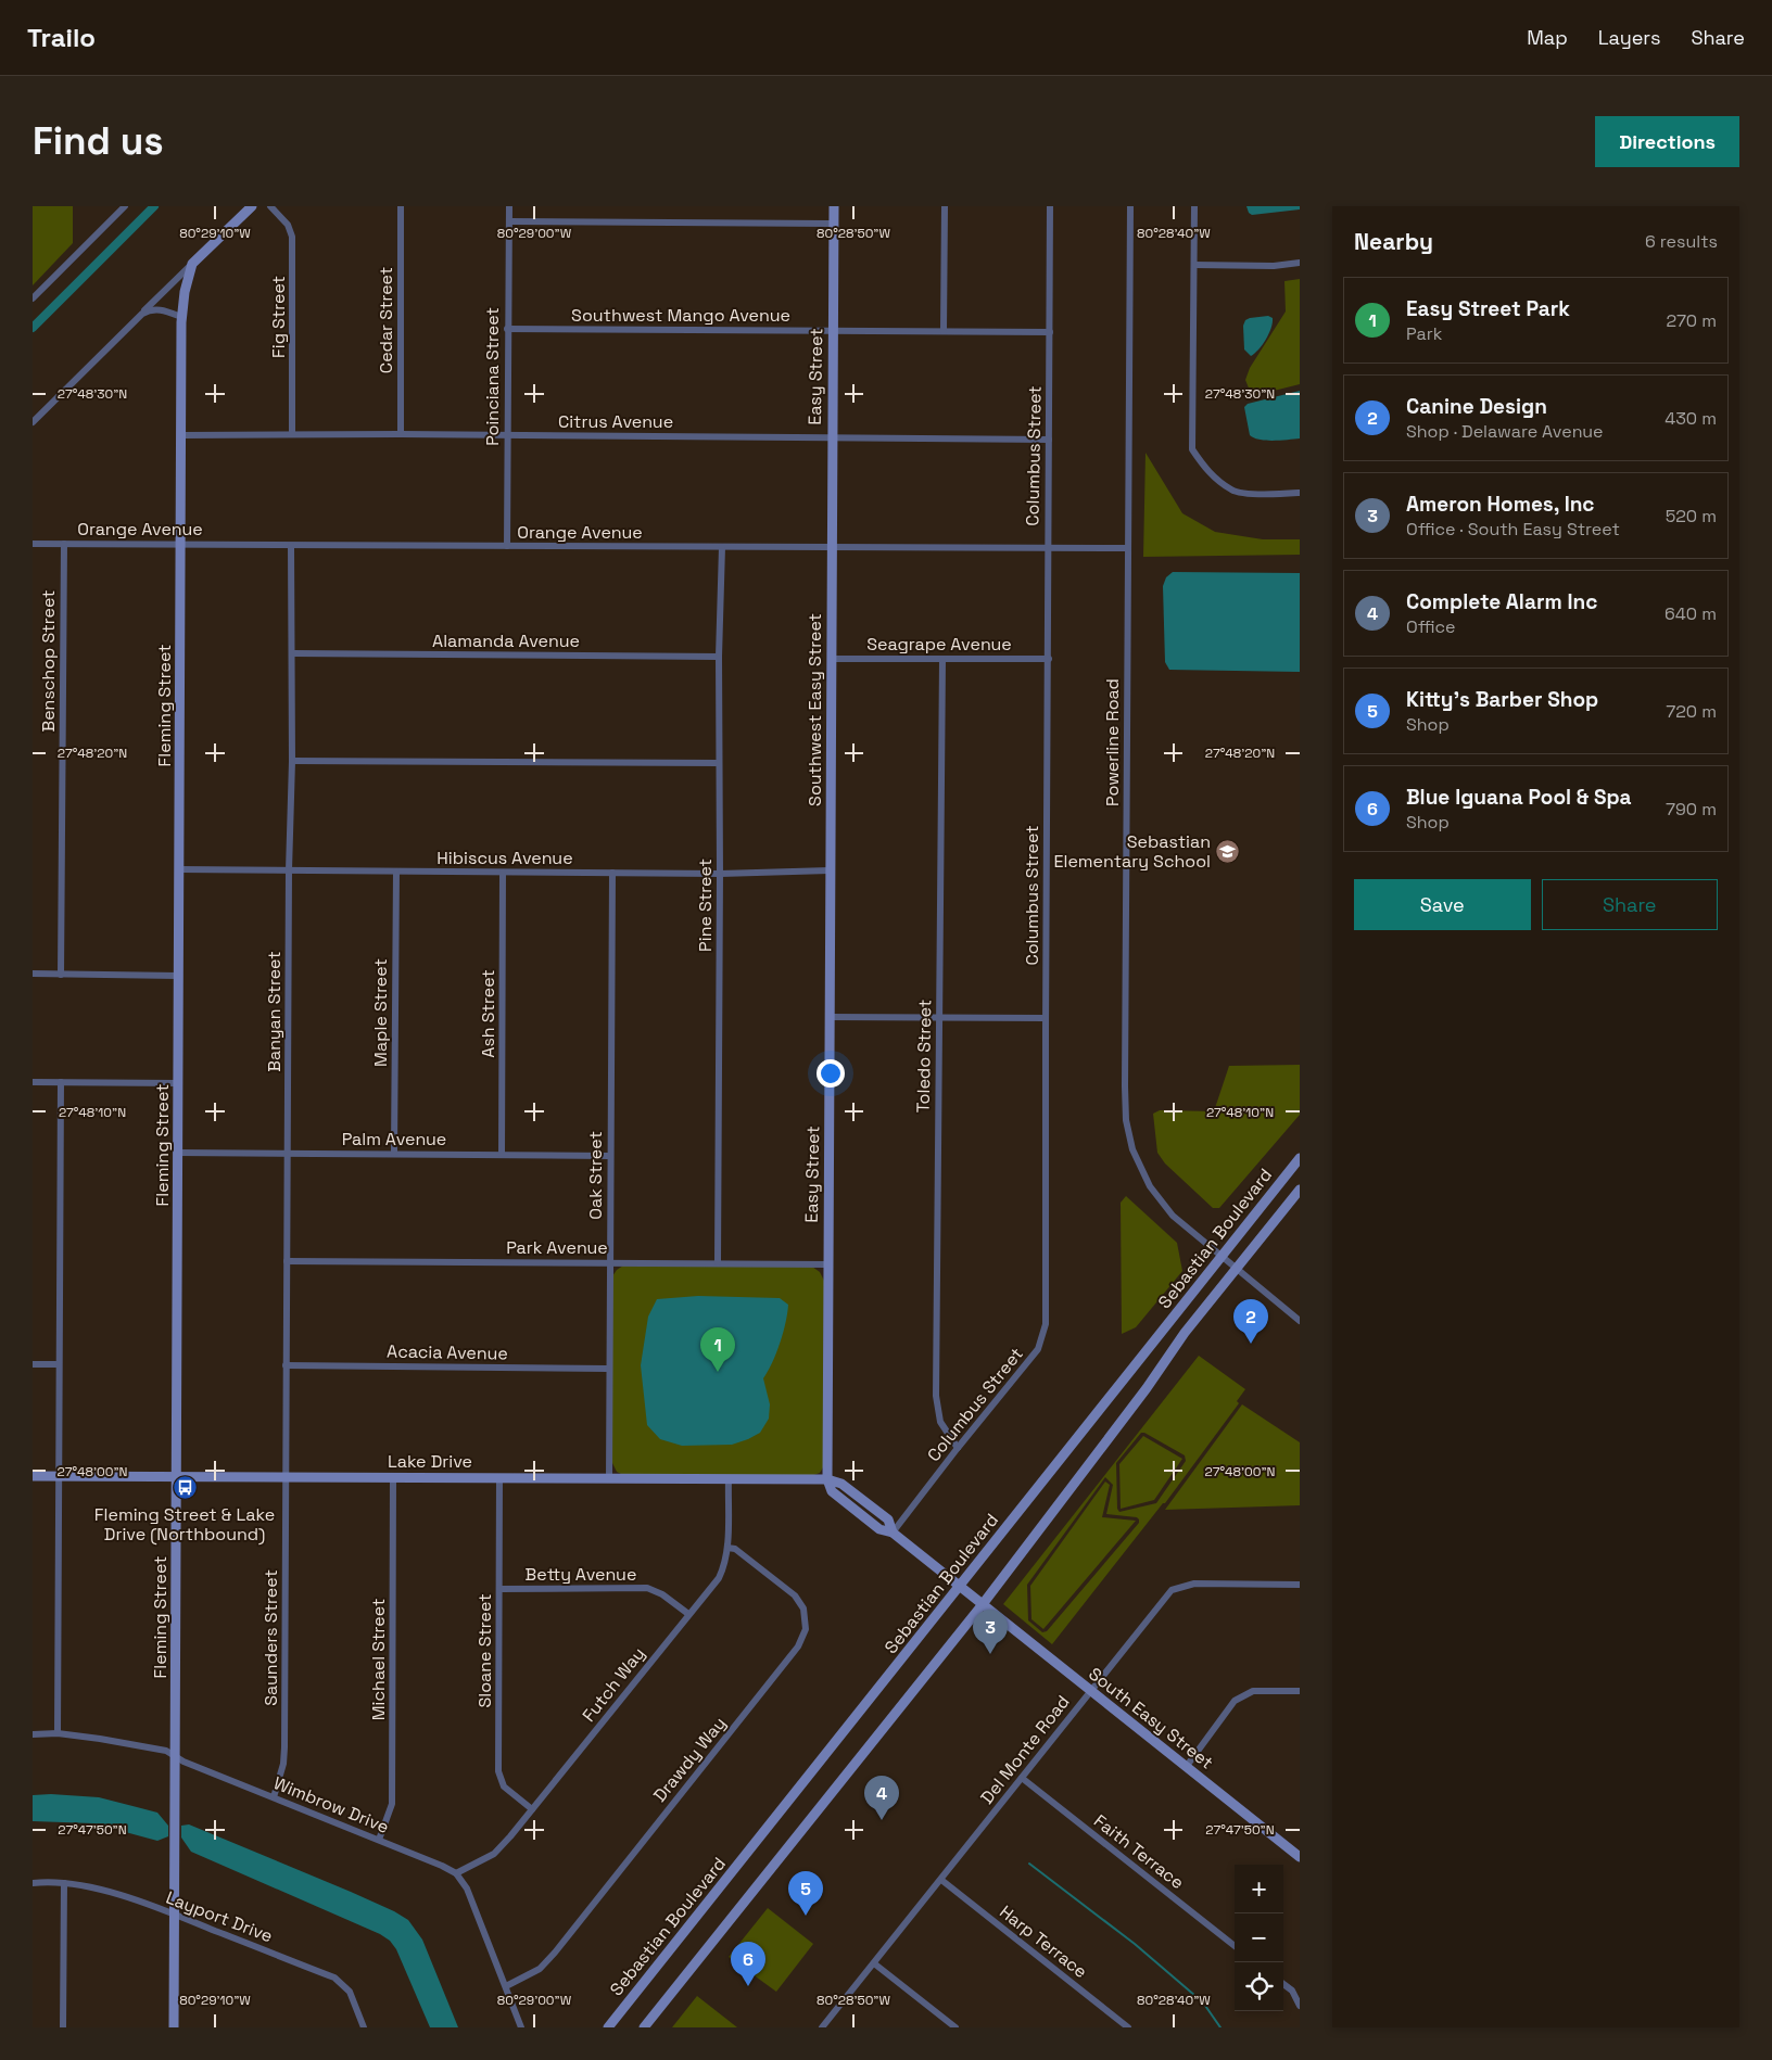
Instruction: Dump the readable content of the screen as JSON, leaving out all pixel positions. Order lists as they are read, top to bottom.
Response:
{
  "streets": {
    "street": [
      "Southwest Mango Avenue",
      "Fig Street",
      "Cedar Street",
      "Poinciana Street",
      "Easy Street",
      "Citrus Avenue",
      "Columbus Street",
      "Orange Avenue",
      "Alamanda Avenue",
      "Seagrape Avenue",
      "Benschop Street",
      "Fleming Street",
      "Southwest Easy Street",
      "Powerline Road",
      "Hibiscus Avenue",
      "Pine Street",
      "Banyan Street",
      "Maple Street",
      "Ash Street",
      "Toledo Street",
      "Palm Avenue",
      "Oak Street",
      "Sebastian Boulevard",
      "Park Avenue",
      "Acacia Avenue",
      "Lake Drive",
      "Betty Avenue",
      "Saunders Street",
      "Sloane Street",
      "Michael Street",
      "Futch Way",
      "South Easy Street",
      "Del Monte Road",
      "Drawdy Way",
      "Wimbrow Drive",
      "Faith Terrace",
      "Layport Drive",
      "Harp Terrace"
    ]
  },
  "crossings": [
    ["Southwest Mango Avenue", "Poinciana Street"],
    ["Southwest Mango Avenue", "Easy Street"],
    ["Southwest Mango Avenue", "Columbus Street"],
    ["Fig Street", "Citrus Avenue"],
    ["Cedar Street", "Citrus Avenue"],
    ["Poinciana Street", "Citrus Avenue"],
    ["Poinciana Street", "Orange Avenue"],
    ["Easy Street", "Citrus Avenue"],
    ["Easy Street", "Orange Avenue"],
    ["Easy Street", "Southwest Easy Street"],
    ["Easy Street", "Hibiscus Avenue"],
    ["Easy Street", "Park Avenue"],
    ["Easy Street", "Lake Drive"],
    ["Citrus Avenue", "Columbus Street"],
    ["Citrus Avenue", "Fleming Street"],
    ["Columbus Street", "Orange Avenue"],
    ["Columbus Street", "Seagrape Avenue"],
    ["Columbus Street", "Toledo Street"],
    ["Orange Avenue", "Benschop Street"],
    ["Orange Avenue", "Fleming Street"],
    ["Orange Avenue", "Southwest Easy Street"],
    ["Orange Avenue", "Powerline Road"],
    ["Orange Avenue", "Pine Street"],
    ["Orange Avenue", "Banyan Street"],
    ["Alamanda Avenue", "Pine Street"],
    ["Alamanda Avenue", "Banyan Street"],
    ["Seagrape Avenue", "Southwest Easy Street"],
    ["Seagrape Avenue", "Toledo Street"],
    ["Fleming Street", "Hibiscus Avenue"],
    ["Fleming Street", "Palm Avenue"],
    ["Fleming Street", "Lake Drive"],
    ["Fleming Street", "Wimbrow Drive"],
    ["Fleming Street", "Layport Drive"],
    ["Southwest Easy Street", "Hibiscus Avenue"],
    ["Powerline Road", "Sebastian Boulevard"],
    ["Hibiscus Avenue", "Pine Street"],
    ["Hibiscus Avenue", "Banyan Street"],
    ["Hibiscus Avenue", "Maple Street"],
    ["Hibiscus Avenue", "Ash Street"],
    ["Hibiscus Avenue", "Oak Street"],
    ["Pine Street", "Park Avenue"],
    ["Banyan Street", "Palm Avenue"],
    ["Banyan Street", "Park Avenue"],
    ["Banyan Street", "Acacia Avenue"],
    ["Banyan Street", "Lake Drive"],
    ["Banyan Street", "Saunders Street"],
    ["Maple Street", "Palm Avenue"],
    ["Ash Street", "Palm Avenue"],
    ["Palm Avenue", "Oak Street"],
    ["Oak Street", "Park Avenue"],
    ["Oak Street", "Acacia Avenue"],
    ["Oak Street", "Lake Drive"],
    ["Sebastian Boulevard", "South Easy Street"],
    ["Lake Drive", "Saunders Street"],
    ["Lake Drive", "Sloane Street"],
    ["Lake Drive", "Michael Street"],
    ["Lake Drive", "Futch Way"],
    ["Betty Avenue", "Sloane Street"],
    ["Betty Avenue", "Futch Way"],
    ["Saunders Street", "Wimbrow Drive"],
    ["Sloane Street", "Futch Way"],
    ["Michael Street", "Wimbrow Drive"],
    ["Futch Way", "Drawdy Way"],
    ["Futch Way", "Wimbrow Drive"],
    ["South Easy Street", "Del Monte Road"],
    ["Del Monte Road", "Faith Terrace"],
    ["Del Monte Road", "Harp Terrace"]
  ],
  "places": {
    "school or university": ["Sebastian Elementary School"],
    "bus stop": ["Fleming Street & Lake Drive (Northbound)"]
  },
  "page": {
    "header": "Trailo",
    "nav": ["Map", "Layers", "Share"],
    "buttons": [
      "Directions",
      ["Save", "Share"]
    ],
    "title": "Find us",
    "heading": ["Nearby", "6 results"],
    "list": [
      {
        "mark": "1",
        "name": "Easy Street Park",
        "note": "Park",
        "value": "270 m"
      },
      {
        "mark": "2",
        "name": "Canine Design",
        "note": "Shop · Delaware Avenue",
        "value": "430 m"
      },
      {
        "mark": "3",
        "name": "Ameron Homes, Inc",
        "note": "Office · South Easy Street",
        "value": "520 m"
      },
      {
        "mark": "4",
        "name": "Complete Alarm Inc",
        "note": "Office",
        "value": "640 m"
      },
      {
        "mark": "5",
        "name": "Kitty's Barber Shop",
        "note": "Shop",
        "value": "720 m"
      },
      {
        "mark": "6",
        "name": "Blue Iguana Pool & Spa",
        "note": "Shop",
        "value": "790 m"
      }
    ],
    "pins": [
      "2",
      "1",
      "3",
      "4",
      "5",
      "6"
    ],
    "map_buttons": ["+", "−"]
  },
  "coordinates": [
    "80°29'10\"W",
    "80°29'00\"W",
    "80°28'50\"W",
    "80°28'40\"W",
    "27°48'30\"N",
    "27°48'20\"N",
    "27°48'10\"N",
    "27°48'00\"N",
    "27°47'50\"N"
  ]
}
